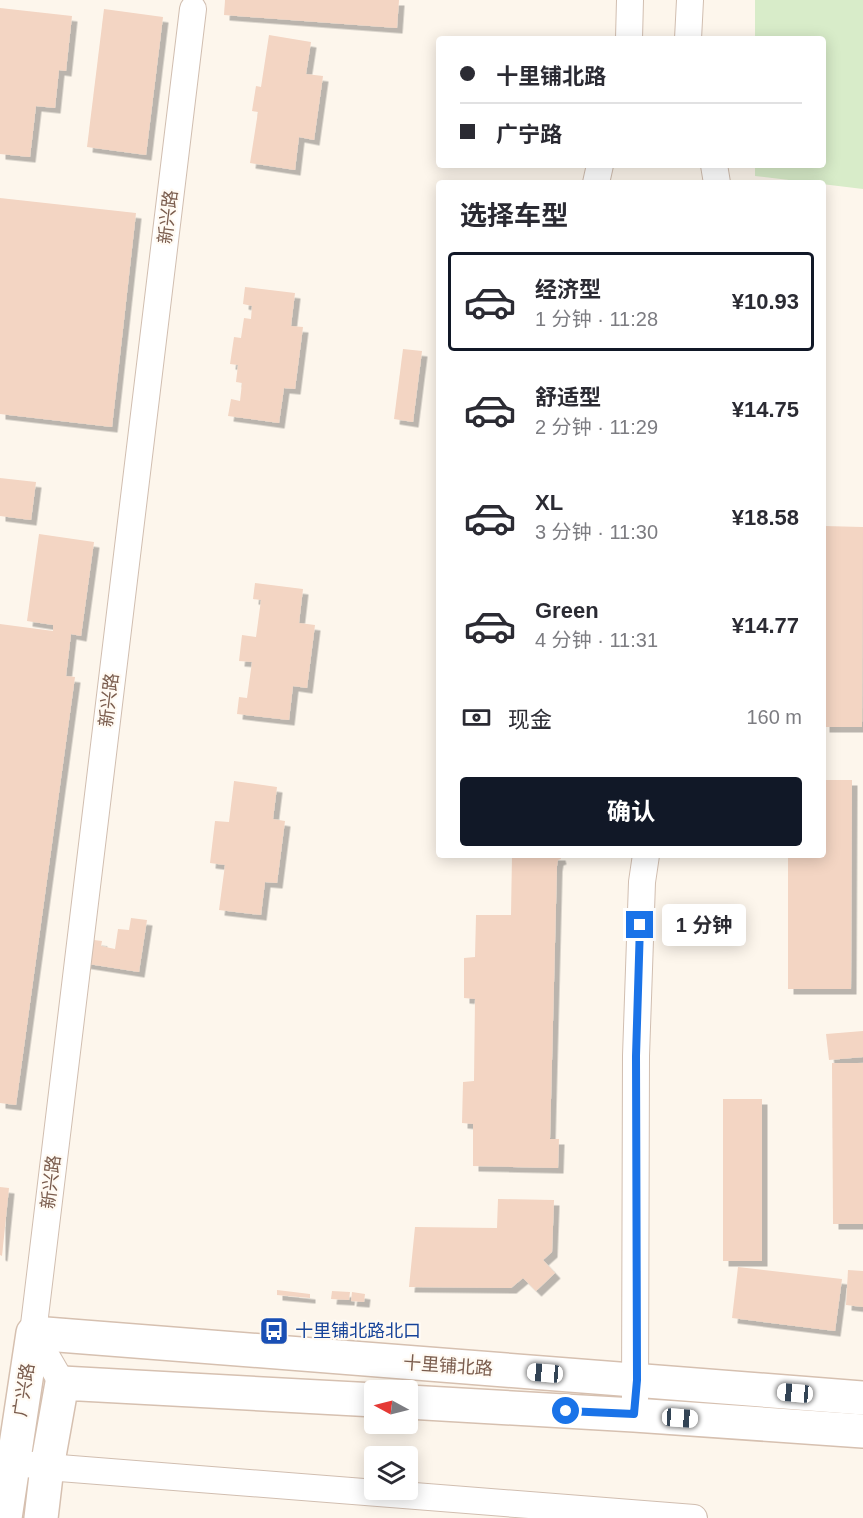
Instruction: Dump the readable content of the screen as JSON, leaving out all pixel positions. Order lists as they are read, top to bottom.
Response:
{
  "streets": {
    "street": ["新兴路", "十里铺北路", "广兴路"]
  },
  "crossings": [
    ["新兴路", "十里铺北路"],
    ["新兴路", "广兴路"],
    ["十里铺北路", "广兴路"]
  ],
  "places": {
    "bus stop": ["十里铺北路北口"]
  },
  "north": "left",
  "page": {
    "banner": ["十里铺北路", "广宁路"],
    "heading": "选择车型",
    "list": [
      {
        "name": "经济型",
        "note": "1 分钟 · 11:28",
        "value": "¥10.93"
      },
      {
        "name": "舒适型",
        "note": "2 分钟 · 11:29",
        "value": "¥14.75"
      },
      {
        "name": "XL",
        "note": "3 分钟 · 11:30",
        "value": "¥18.58"
      },
      {
        "name": "Green",
        "note": "4 分钟 · 11:31",
        "value": "¥14.77"
      }
    ],
    "pay": ["现金", "160 m"],
    "buttons": "确认",
    "bubble": "1 分钟"
  }
}
